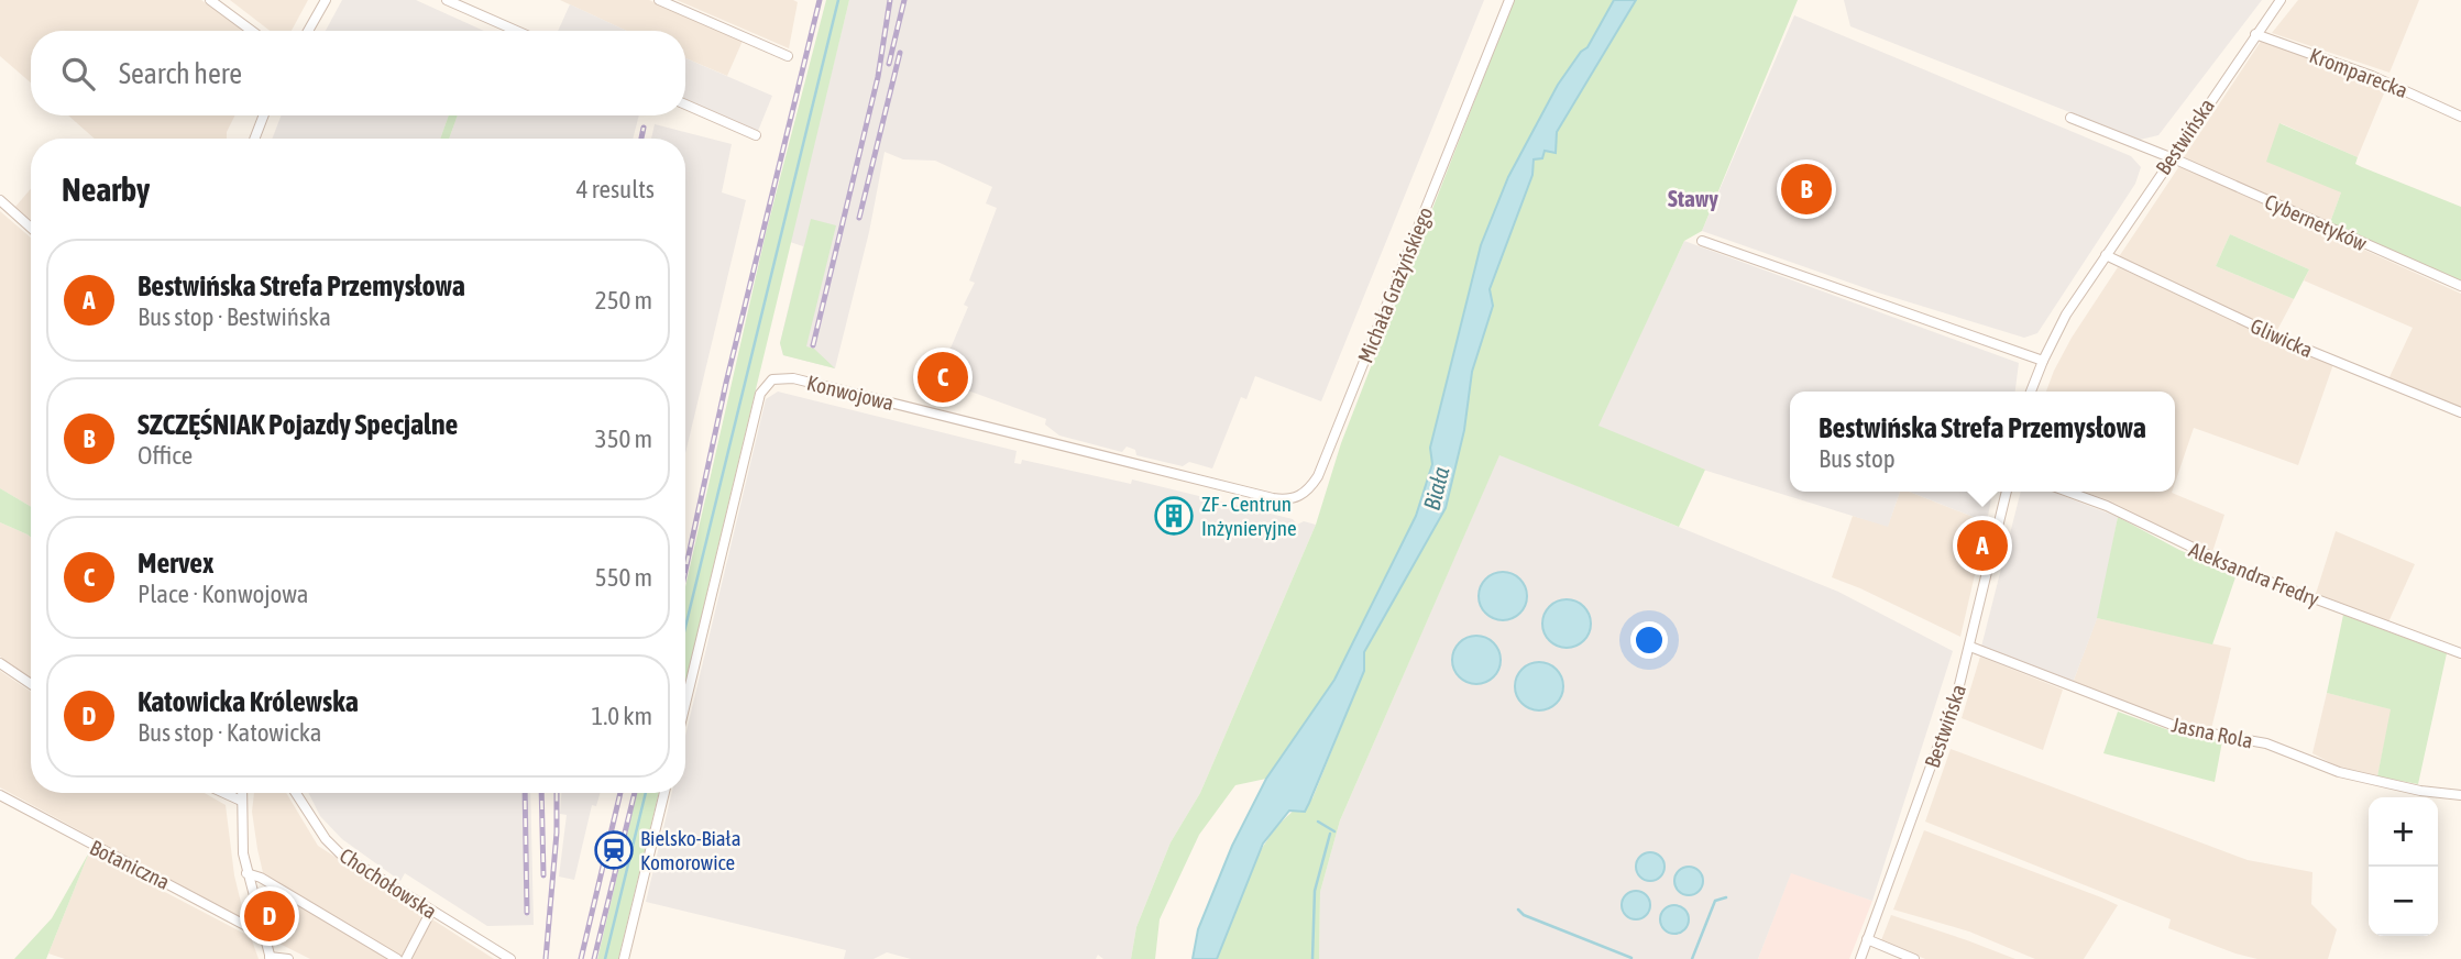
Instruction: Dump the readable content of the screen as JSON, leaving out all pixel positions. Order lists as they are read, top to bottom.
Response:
{
  "streets": {
    "street": [
      "Kromparecka",
      "Bestwińska",
      "Cybernetyków",
      "Michała Grażyńskiego",
      "Gliwicka",
      "Konwojowa",
      "Aleksandra Fredry",
      "Jasna Rola",
      "Botaniczna",
      "Chochołowska"
    ]
  },
  "crossings": [
    ["Kromparecka", "Bestwińska"],
    ["Bestwińska", "Cybernetyków"],
    ["Bestwińska", "Gliwicka"],
    ["Bestwińska", "Jasna Rola"],
    ["Michała Grażyńskiego", "Konwojowa"]
  ],
  "districts": ["Stawy"],
  "water": ["Biała"],
  "places": {
    "building": ["ZF - Centrun Inżynieryjne"],
    "station": ["Bielsko-Biała Komorowice"]
  },
  "page": {
    "search": "Search here",
    "heading": ["Nearby", "4 results"],
    "pins": [
      "B",
      "C",
      "A",
      "D"
    ],
    "list": [
      {
        "mark": "A",
        "name": "Bestwińska Strefa Przemysłowa",
        "note": "Bus stop · Bestwińska",
        "value": "250 m"
      },
      {
        "mark": "B",
        "name": "SZCZĘŚNIAK Pojazdy Specjalne",
        "note": "Office",
        "value": "350 m"
      },
      {
        "mark": "C",
        "name": "Mervex",
        "note": "Place · Konwojowa",
        "value": "550 m"
      },
      {
        "mark": "D",
        "name": "Katowicka Królewska",
        "note": "Bus stop · Katowicka",
        "value": "1.0 km"
      }
    ],
    "popup": ["Bestwińska Strefa Przemysłowa", "Bus stop"],
    "map_buttons": ["+", "−"]
  }
}
